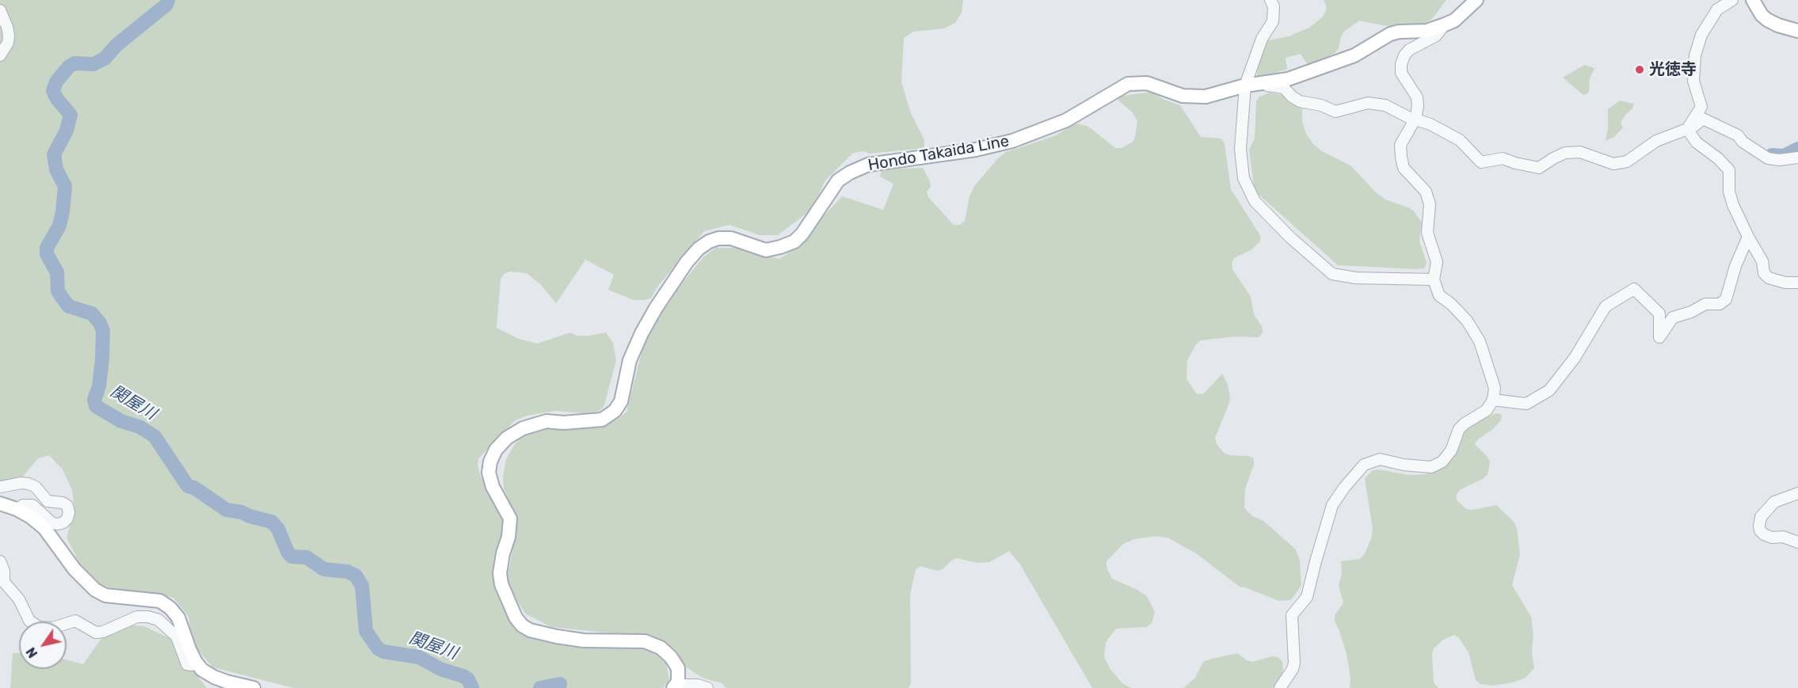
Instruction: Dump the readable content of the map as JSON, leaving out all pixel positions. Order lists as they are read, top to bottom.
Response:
{
  "streets": {
    "main road": ["Hondo Takaida Line"]
  },
  "water": ["関屋川"],
  "places": ["光徳寺"],
  "north": "bottom left"
}
